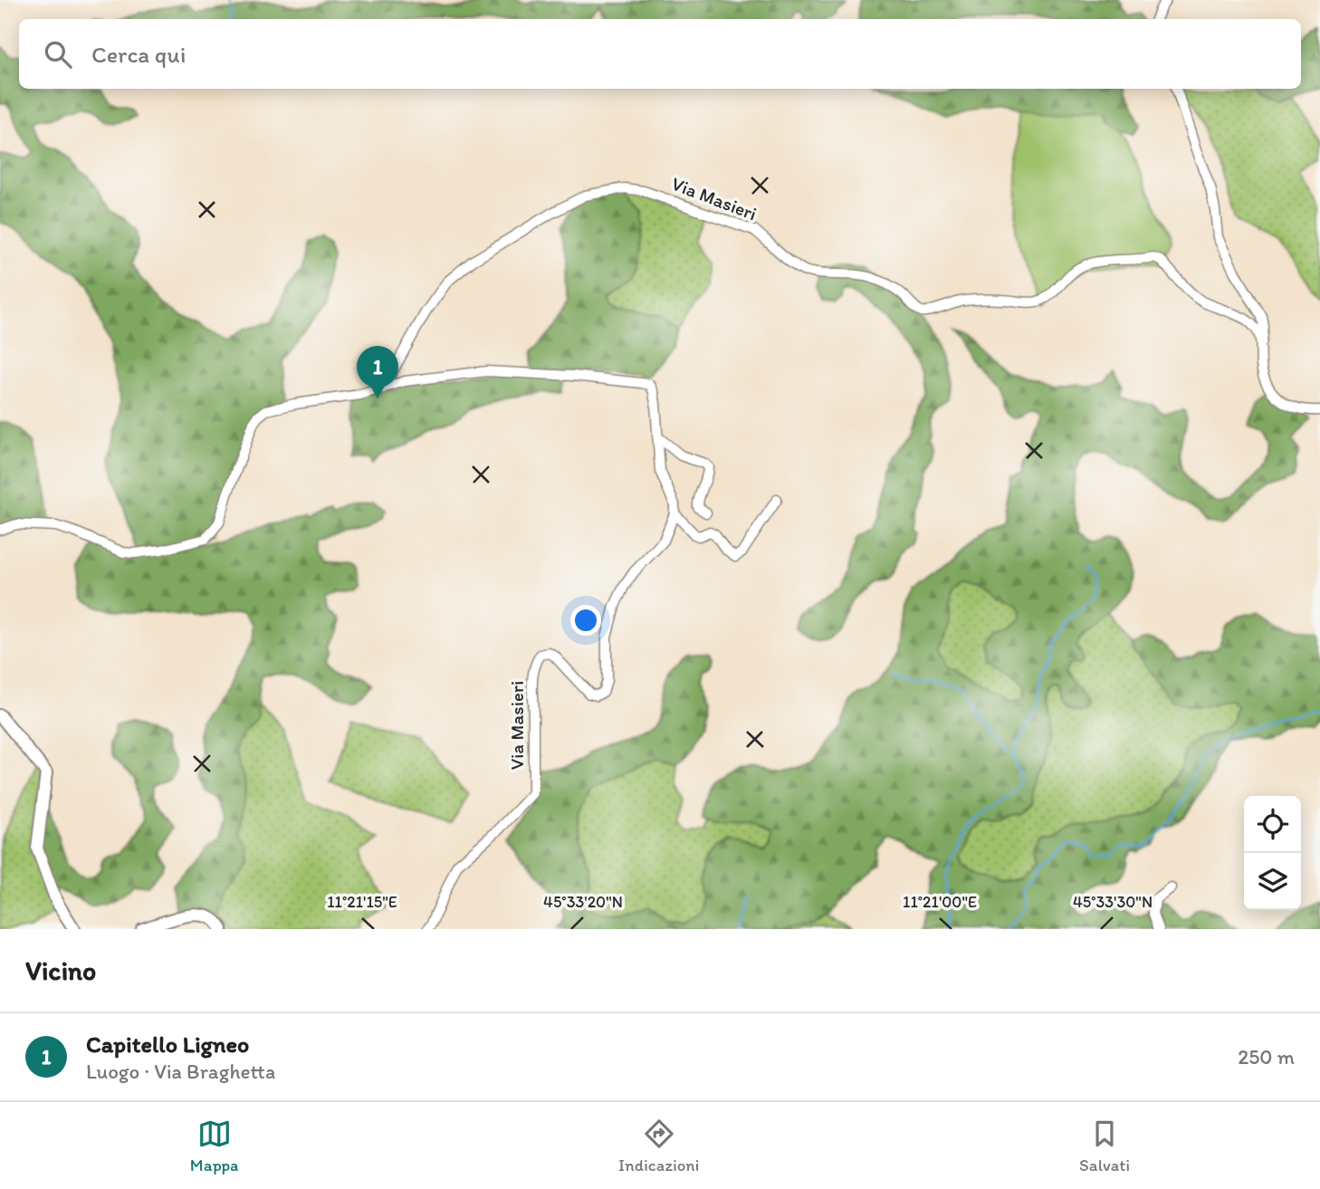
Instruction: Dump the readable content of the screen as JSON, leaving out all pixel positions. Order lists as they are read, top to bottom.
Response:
{
  "streets": {
    "street": ["Via Masieri"]
  },
  "page": {
    "search": "Cerca qui",
    "pins": "1",
    "heading": "Vicino",
    "list": [
      {
        "mark": "1",
        "name": "Capitello Ligneo",
        "note": "Luogo · Via Braghetta",
        "value": "250 m"
      }
    ],
    "nav": ["Mappa", "Indicazioni", "Salvati"]
  },
  "coordinates": [
    "45°33'20\"N",
    "45°33'30\"N",
    "11°21'15\"E",
    "11°21'00\"E"
  ]
}
